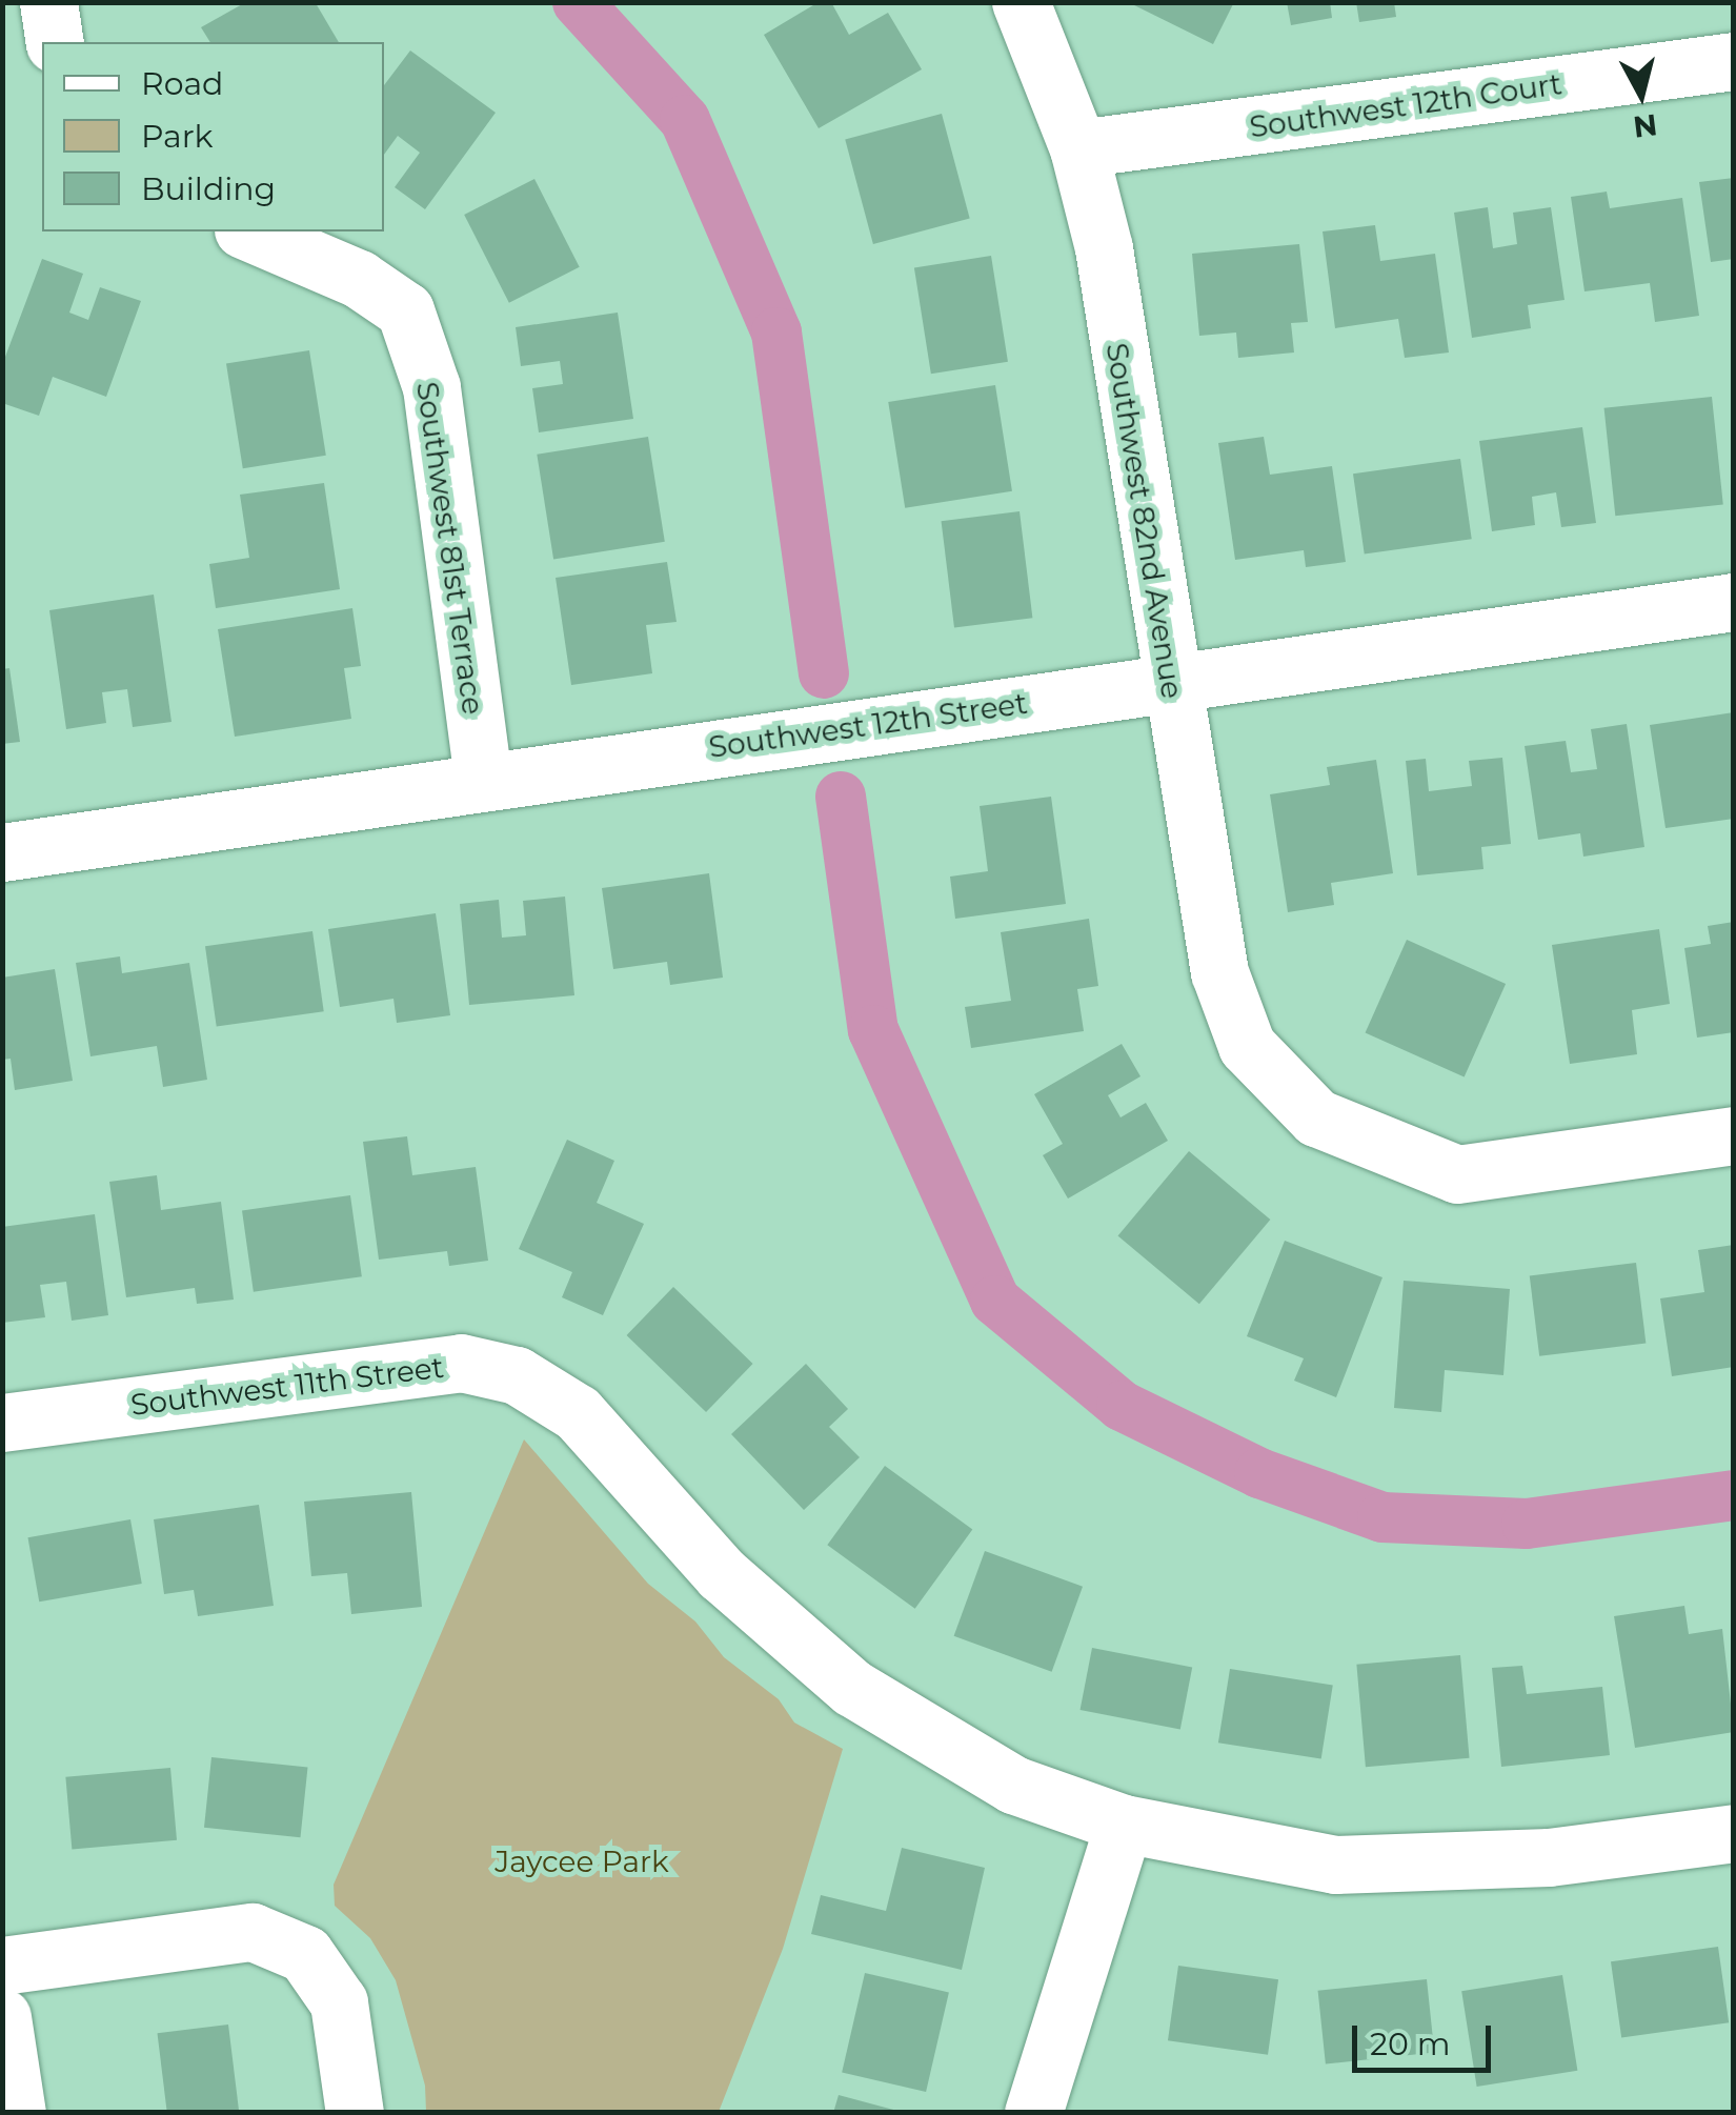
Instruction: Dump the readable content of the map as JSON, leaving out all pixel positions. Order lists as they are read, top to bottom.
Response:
{
  "streets": {
    "street": [
      "Southwest 12th Court",
      "Southwest 82nd Avenue",
      "Southwest 81st Terrace",
      "Southwest 12th Street",
      "Southwest 11th Street"
    ]
  },
  "crossings": [
    ["Southwest 12th Court", "Southwest 82nd Avenue"],
    ["Southwest 82nd Avenue", "Southwest 12th Street"],
    ["Southwest 81st Terrace", "Southwest 12th Street"]
  ],
  "parks": ["Jaycee Park"],
  "legend": ["Road", "Park", "Building"],
  "scale_bar": "20 m",
  "north": "bottom"
}
